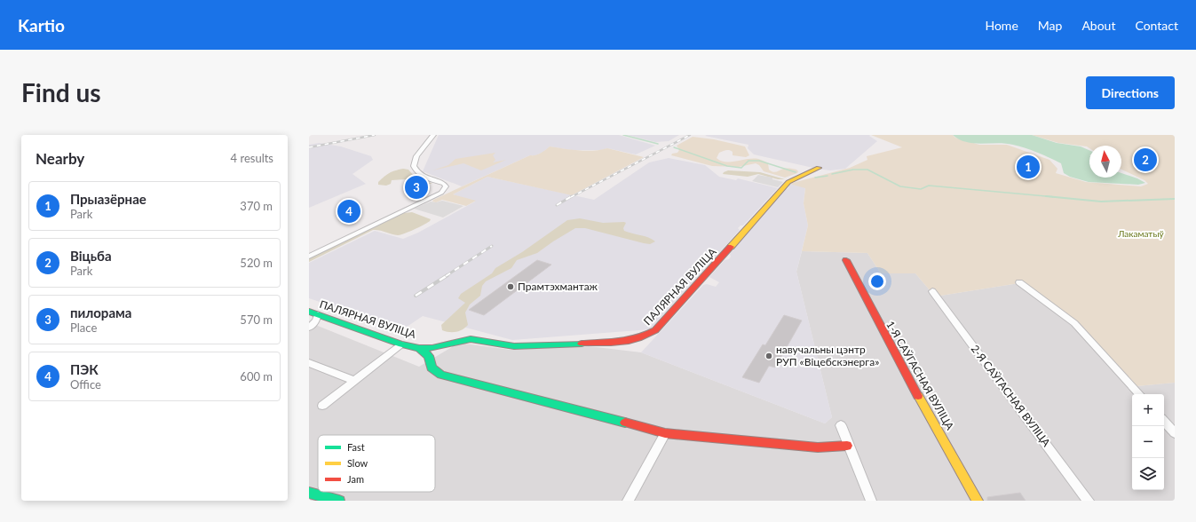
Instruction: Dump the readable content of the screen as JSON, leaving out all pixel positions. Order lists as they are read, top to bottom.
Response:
{
  "streets": {
    "street": ["ПАЛЯРНАЯ ВУЛІЦА", "1-Я САЎГАСНАЯ ВУЛІЦА", "2-Я САЎГАСНАЯ ВУЛІЦА"]
  },
  "parks": ["Лакаматыў"],
  "places": ["Прамтэхмантаж", "навучальны цэнтр РУП «Віцебскэнерга»"],
  "legend": ["Fast", "Slow", "Jam"],
  "north": "top",
  "page": {
    "header": "Kartio",
    "nav": [
      "Home",
      "Map",
      "About",
      "Contact"
    ],
    "buttons": "Directions",
    "title": "Find us",
    "heading": ["Nearby", "4 results"],
    "pins": [
      "2",
      "1",
      "3",
      "4"
    ],
    "list": [
      {
        "mark": "1",
        "name": "Прыазёрнае",
        "note": "Park",
        "value": "370 m"
      },
      {
        "mark": "2",
        "name": "Віцьба",
        "note": "Park",
        "value": "520 m"
      },
      {
        "mark": "3",
        "name": "пилорама",
        "note": "Place",
        "value": "570 m"
      },
      {
        "mark": "4",
        "name": "ПЭК",
        "note": "Office",
        "value": "600 m"
      }
    ],
    "map_buttons": ["+", "−"]
  }
}
